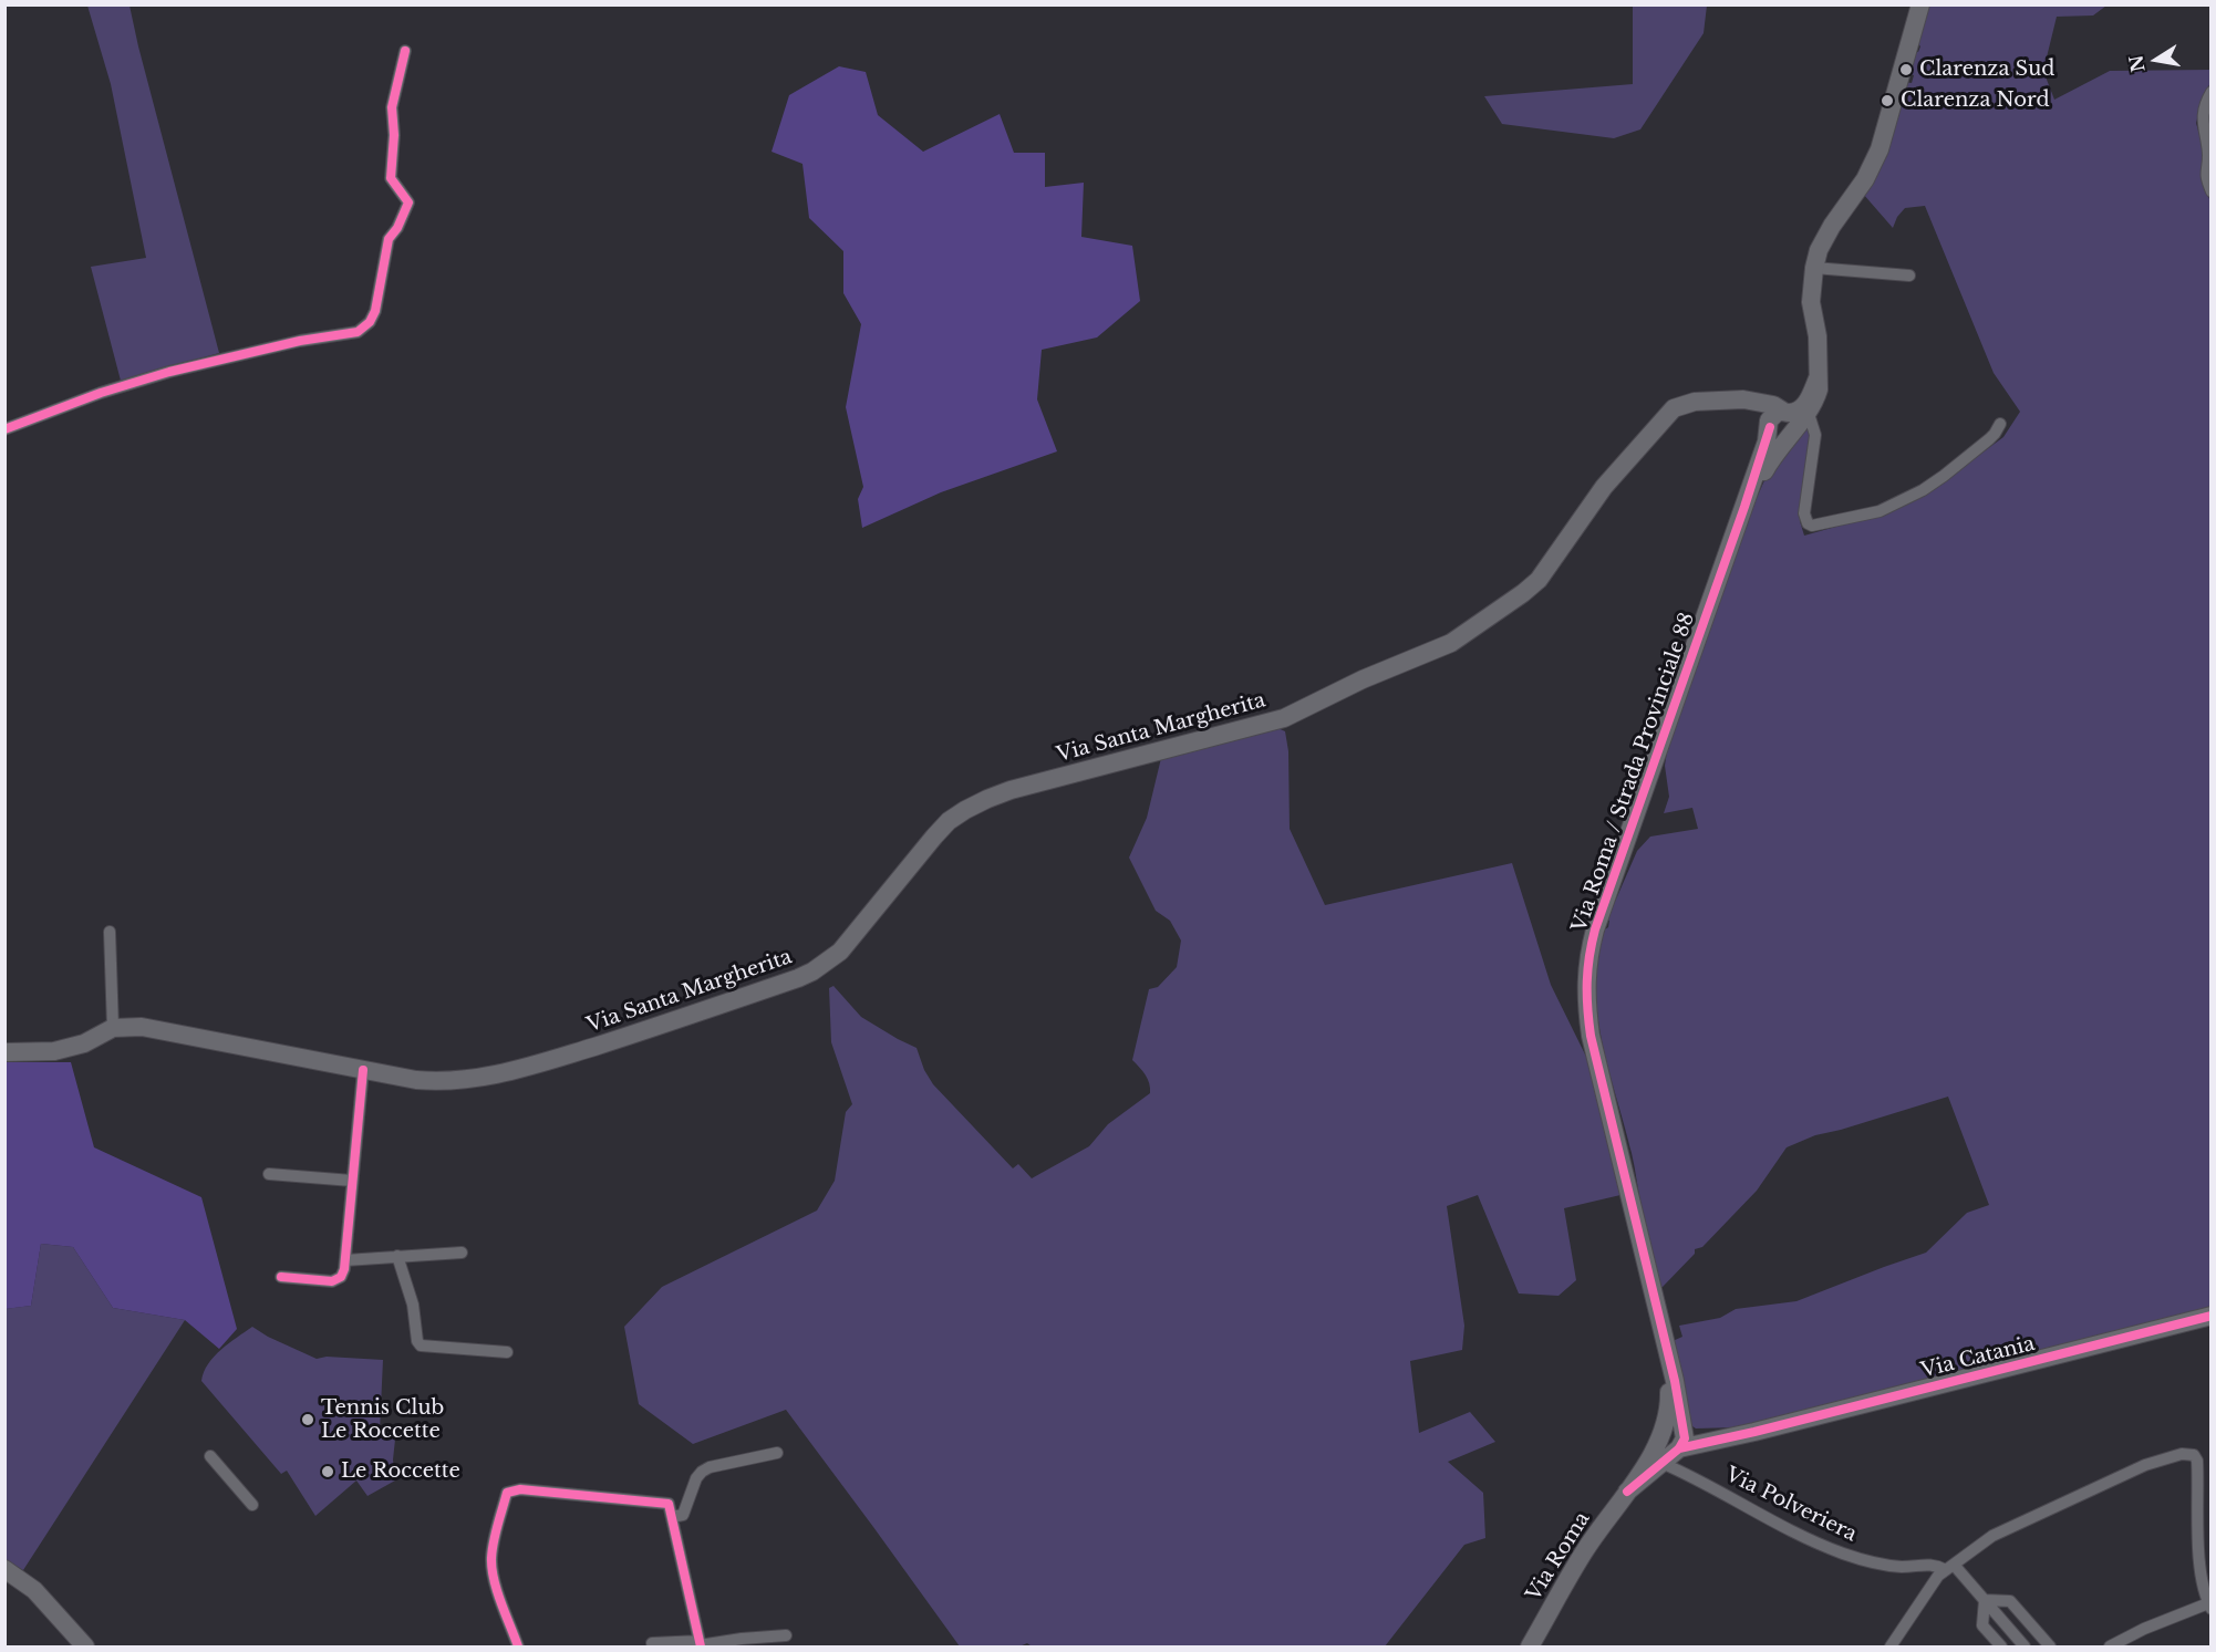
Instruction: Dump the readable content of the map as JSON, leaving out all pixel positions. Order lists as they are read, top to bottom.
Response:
{
  "streets": {
    "main road": [
      "Via Santa Margherita",
      "Via Roma / Strada Provinciale 88",
      "Via Catania",
      "Via Roma"
    ],
    "street": ["Via Polveriera"]
  },
  "crossings": [
    ["Via Roma / Strada Provinciale 88", "Via Catania"]
  ],
  "places": [
    "Clarenza Sud",
    "Clarenza Nord",
    "Tennis Club Le Roccette",
    "Le Roccette"
  ],
  "north": "left"
}
